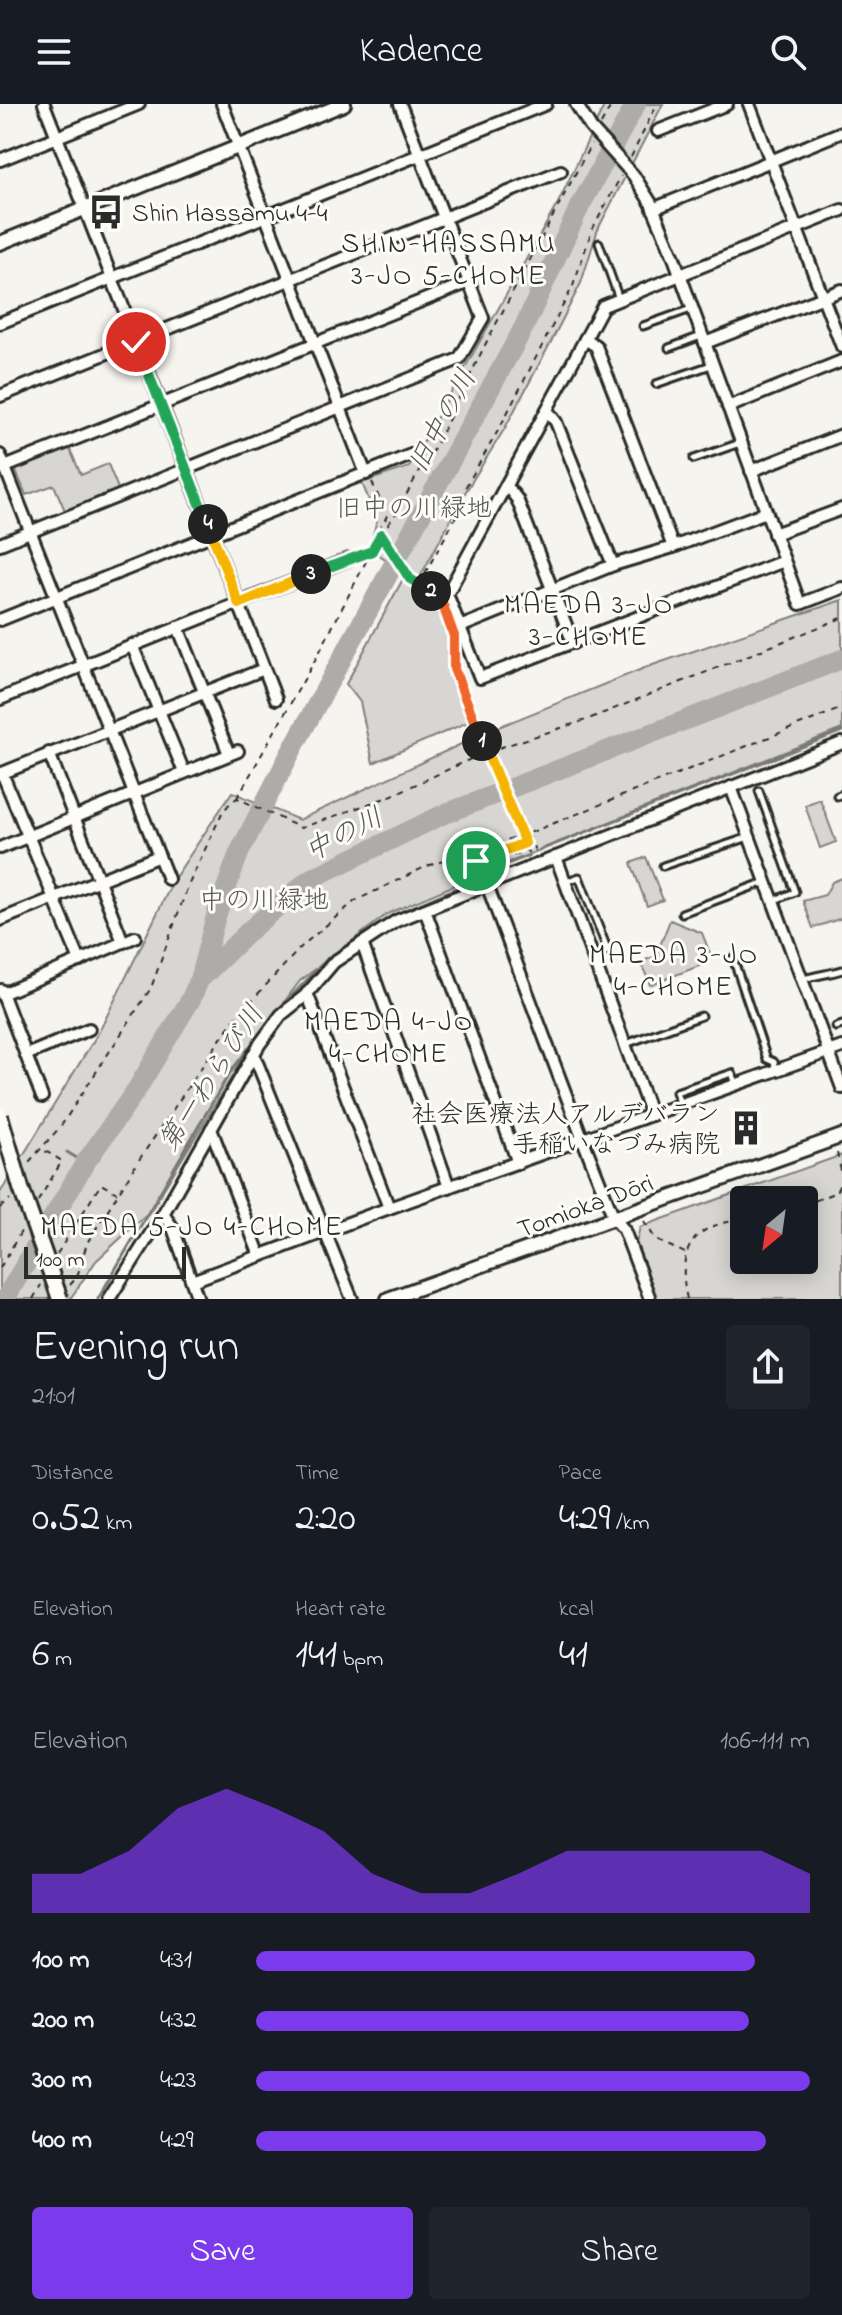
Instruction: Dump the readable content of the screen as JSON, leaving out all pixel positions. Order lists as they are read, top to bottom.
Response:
{
  "streets": {
    "street": ["Tomioka Dōri"]
  },
  "districts": [
    "SHIN-HASSAMU 3-JO 5-CHOME",
    "MAEDA 3-JO 3-CHOME",
    "MAEDA 3-JO 4-CHOME",
    "MAEDA 4-JO 4-CHOME",
    "MAEDA 5-JO 4-CHOME"
  ],
  "water": ["旧中の川", "中の川", "第一わらび川"],
  "parks": ["旧中の川緑地", "中の川緑地"],
  "places": {
    "bus stop": ["Shin Hassamu 4-4"],
    "building": ["社会医療法人アルデバラン 手稲いなづみ病院"]
  },
  "scale_bar": "100 m",
  "north": "bottom left",
  "page": {
    "header": "Kadence",
    "pins": [
      "4",
      "3",
      "2",
      "1"
    ],
    "scale": "100 m",
    "heading": ["Evening run", "21:01"],
    "stats": [
      ["Distance", "0.52 km"],
      ["Time", "2:20"],
      ["Pace", "4:29 /km"],
      ["Elevation", "6 m"],
      ["Heart rate", "141 bpm"],
      ["kcal", "41"]
    ],
    "chart": ["Elevation", "106–111 m"],
    "list": [
      {
        "name": "100 m",
        "note": "4:31"
      },
      {
        "name": "200 m",
        "note": "4:32"
      },
      {
        "name": "300 m",
        "note": "4:23"
      },
      {
        "name": "400 m",
        "note": "4:29"
      }
    ],
    "buttons": ["Save", "Share"]
  }
}
